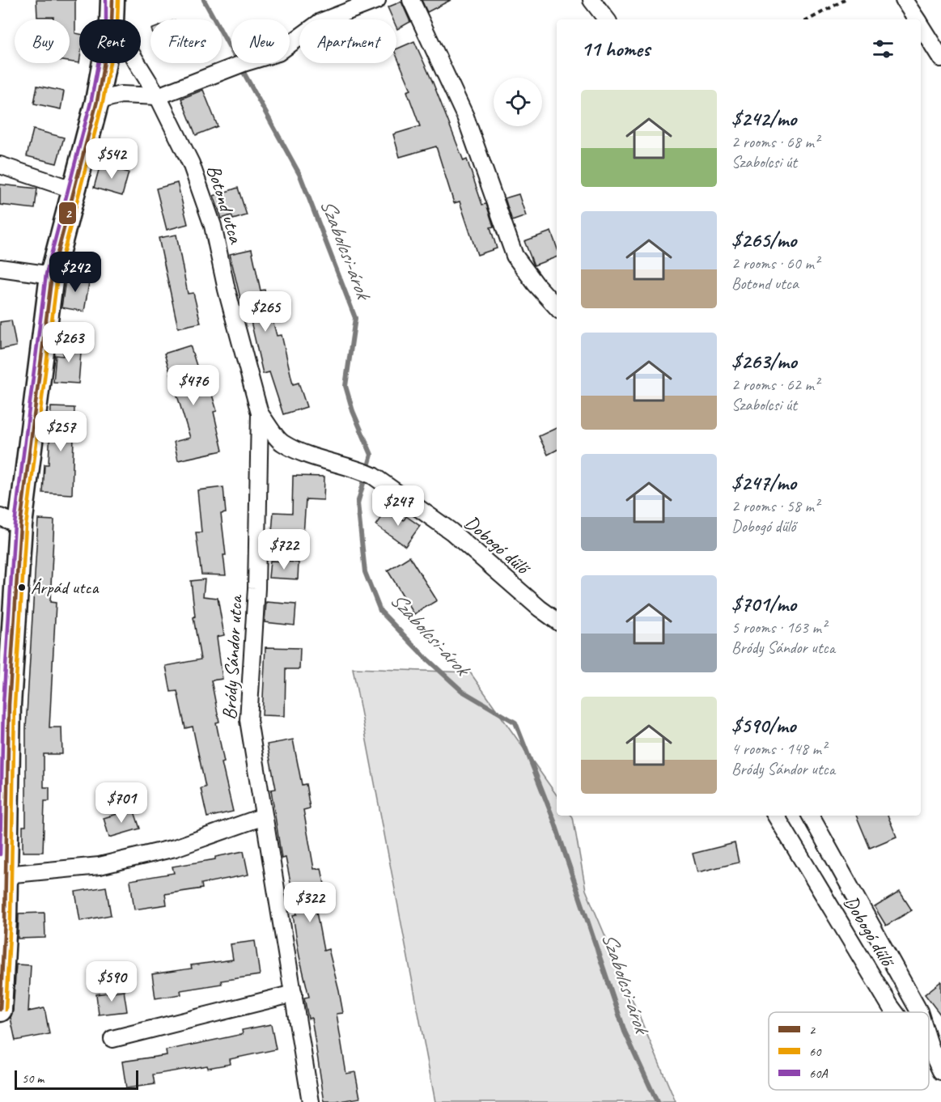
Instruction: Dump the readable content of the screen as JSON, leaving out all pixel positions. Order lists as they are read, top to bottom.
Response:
{
  "streets": {
    "street": ["Botond utca", "Dobogó dűlő", "Bródy Sándor utca"]
  },
  "crossings": [
    ["Botond utca", "Dobogó dűlő"],
    ["Botond utca", "Bródy Sándor utca"],
    ["Dobogó dűlő", "Bródy Sándor utca"]
  ],
  "water": ["Szabolcsi-árok"],
  "places": ["Árpád utca"],
  "lines": ["transit line 2", "transit line 60", "transit line 60A"],
  "legend": ["2", "60", "60A"],
  "scale_bar": "50 m",
  "page": {
    "chip": [
      "Buy",
      "Rent",
      "Filters",
      "New",
      "Apartment"
    ],
    "heading": "11 homes",
    "list": [
      {
        "name": "$242/mo",
        "note": "2 rooms · 68 m² · Szabolcsi út"
      },
      {
        "name": "$265/mo",
        "note": "2 rooms · 60 m² · Botond utca"
      },
      {
        "name": "$263/mo",
        "note": "2 rooms · 62 m² · Szabolcsi út"
      },
      {
        "name": "$247/mo",
        "note": "2 rooms · 58 m² · Dobogó dűlő"
      },
      {
        "name": "$701/mo",
        "note": "5 rooms · 163 m² · Bródy Sándor utca"
      },
      {
        "name": "$590/mo",
        "note": "4 rooms · 148 m² · Bródy Sándor utca"
      }
    ],
    "price": [
      "$542",
      "$242",
      "$265",
      "$263",
      "$476",
      "$257",
      "$247",
      "$722",
      "$701",
      "$322",
      "$590"
    ],
    "scale": "50 m"
  }
}
